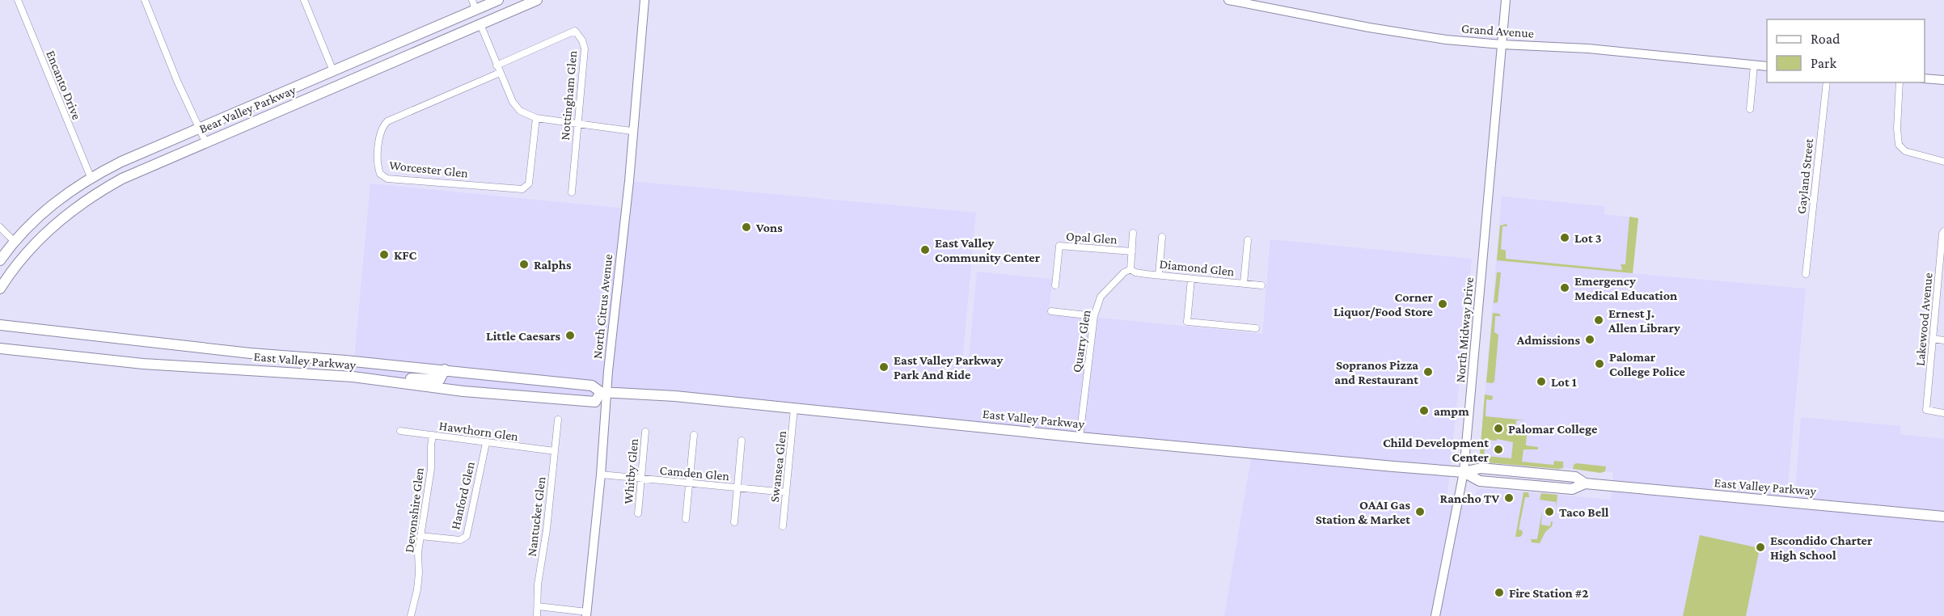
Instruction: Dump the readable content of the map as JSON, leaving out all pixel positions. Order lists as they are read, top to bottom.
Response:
{
  "streets": {
    "main road": ["Bear Valley Parkway", "East Valley Parkway"],
    "street": [
      "Grand Avenue",
      "Encanto Drive",
      "Nottingham Glen",
      "Worcester Glen",
      "Gayland Street",
      "Opal Glen",
      "Diamond Glen",
      "North Citrus Avenue",
      "Lakewood Avenue",
      "North Midway Drive",
      "Quarry Glen",
      "Hawthorn Glen",
      "Swansea Glen",
      "Whitby Glen",
      "Camden Glen",
      "Hanford Glen",
      "Devonshire Glen",
      "Nantucket Glen"
    ]
  },
  "crossings": [
    ["Grand Avenue", "North Midway Drive"],
    ["Encanto Drive", "Bear Valley Parkway"],
    ["Diamond Glen", "Quarry Glen"],
    ["North Citrus Avenue", "East Valley Parkway"],
    ["North Citrus Avenue", "Camden Glen"],
    ["North Midway Drive", "East Valley Parkway"],
    ["Quarry Glen", "East Valley Parkway"],
    ["East Valley Parkway", "Swansea Glen"],
    ["Hawthorn Glen", "Hanford Glen"],
    ["Hawthorn Glen", "Devonshire Glen"],
    ["Hawthorn Glen", "Nantucket Glen"],
    ["Swansea Glen", "Camden Glen"],
    ["Whitby Glen", "Camden Glen"],
    ["Hanford Glen", "Devonshire Glen"]
  ],
  "places": [
    "Vons",
    "Lot 3",
    "East Valley Community Center",
    "KFC",
    "Ralphs",
    "Emergency Medical Education",
    "Corner Liquor/Food Store",
    "Ernest J. Allen Library",
    "Little Caesars",
    "Admissions",
    "Palomar College Police",
    "East Valley Parkway Park And Ride",
    "Sopranos Pizza and Restaurant",
    "Lot 1",
    "ampm",
    "Palomar College",
    "Child Development Center",
    "Rancho TV",
    "OAAI Gas Station & Market",
    "Taco Bell",
    "Escondido Charter High School",
    "Fire Station #2"
  ],
  "legend": ["Road", "Park"]
}
